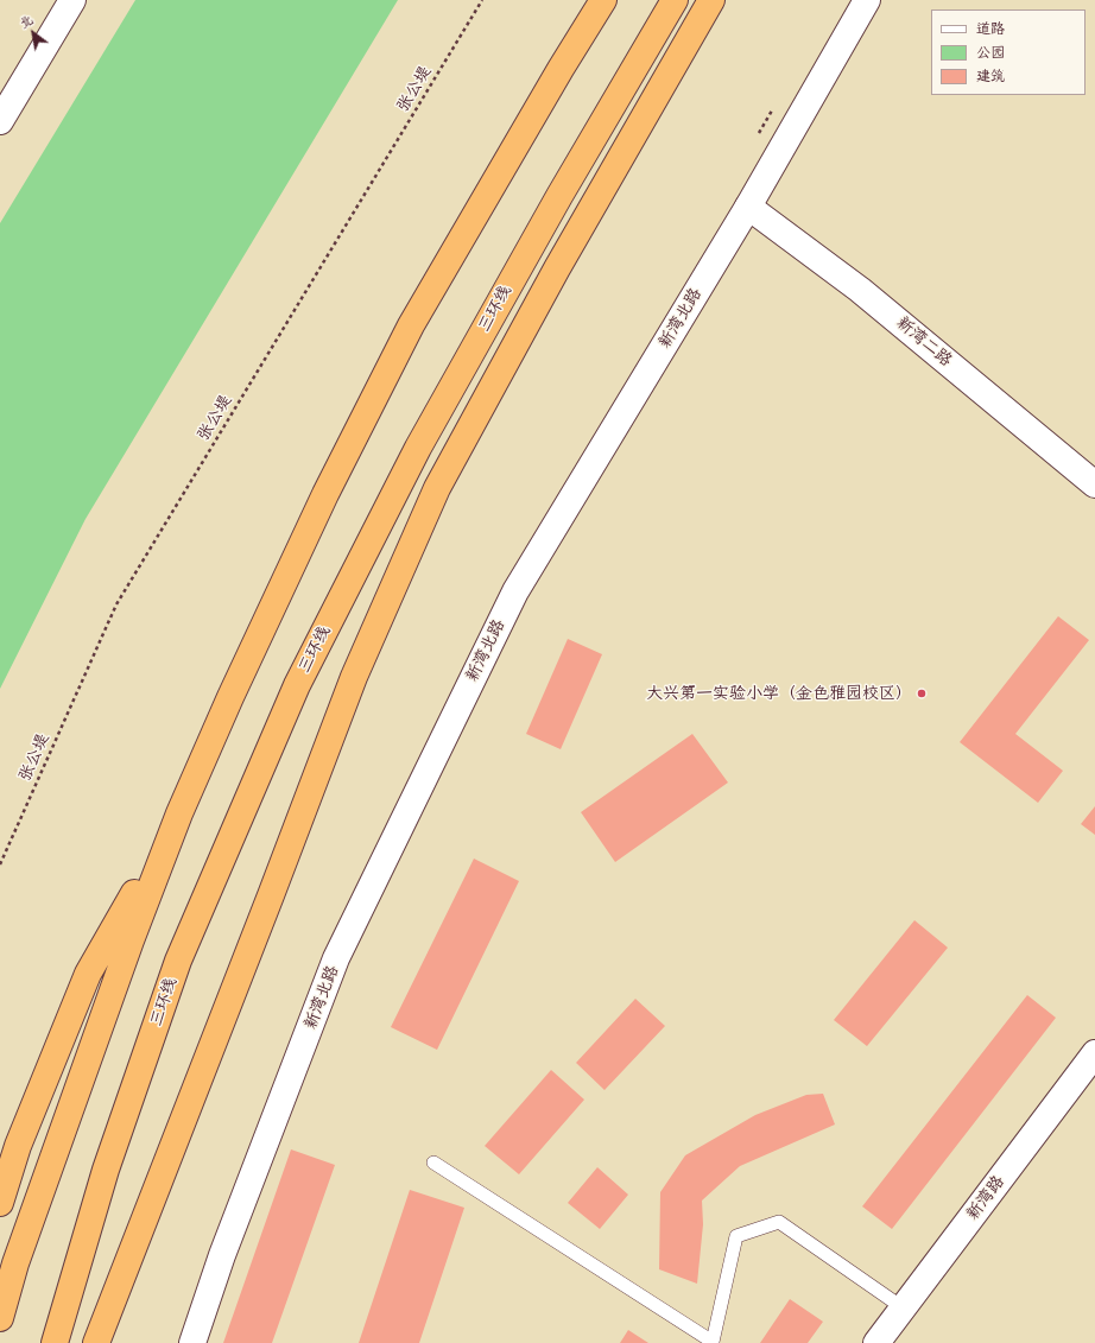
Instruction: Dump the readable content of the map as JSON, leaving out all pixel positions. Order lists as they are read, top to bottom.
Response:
{
  "streets": {
    "highway": ["三环线"],
    "street": ["新湾北路", "新湾二路", "新湾路"],
    "path": ["张公堤"]
  },
  "crossings": [
    ["新湾北路", "新湾二路"]
  ],
  "places": ["大兴第一实验小学（金色雅园校区）"],
  "legend": ["道路", "公园", "建筑"],
  "north": "top left"
}
